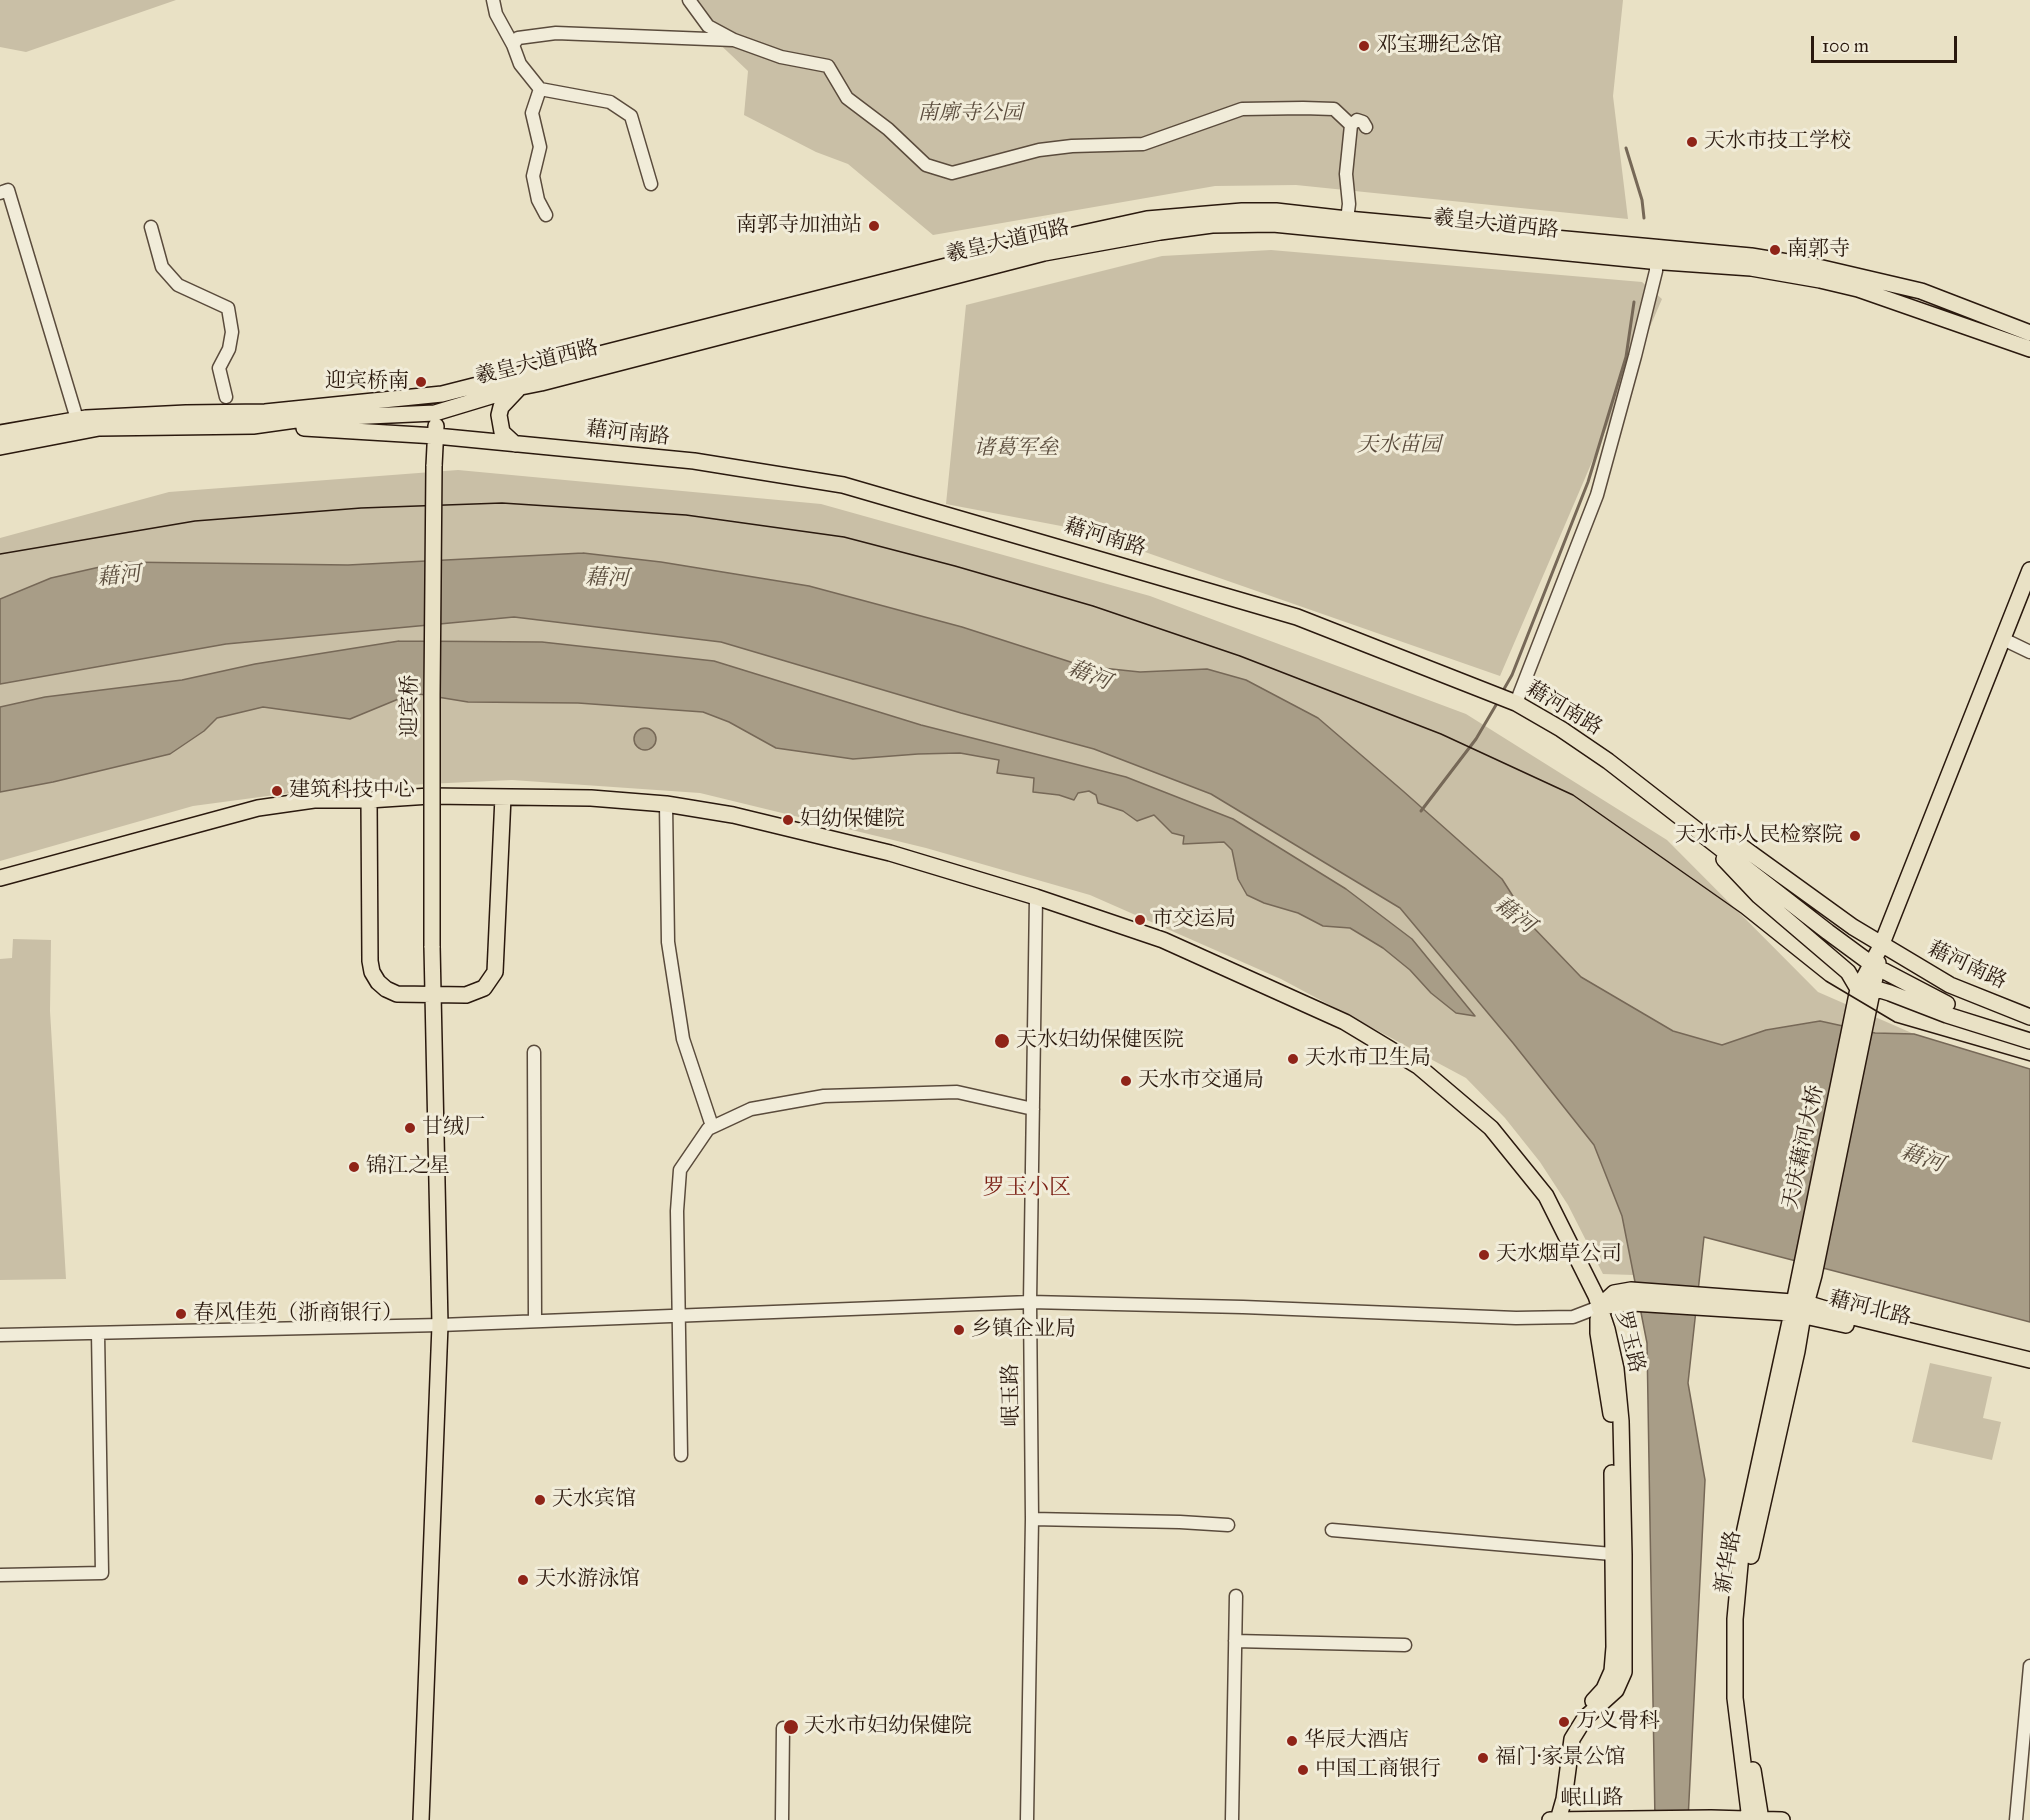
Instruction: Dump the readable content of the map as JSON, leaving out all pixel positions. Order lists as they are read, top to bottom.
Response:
{
  "streets": {
    "main road": [
      "羲皇大道西路",
      "藉河南路",
      "迎宾桥",
      "天庆藉河大桥",
      "藉河北路",
      "罗玉路",
      "新华路",
      "岷山路"
    ],
    "street": ["岷玉路"]
  },
  "crossings": [
    ["羲皇大道西路", "藉河南路"],
    ["羲皇大道西路", "迎宾桥"],
    ["藉河南路", "迎宾桥"],
    ["藉河南路", "天庆藉河大桥"],
    ["天庆藉河大桥", "藉河北路"],
    ["天庆藉河大桥", "新华路"],
    ["藉河北路", "罗玉路"],
    ["藉河北路", "新华路"],
    ["罗玉路", "岷山路"],
    ["新华路", "岷山路"]
  ],
  "districts": ["罗玉小区"],
  "water": ["藉河"],
  "parks": ["南廓寺公园", "天水苗园", "诸葛军垒"],
  "places": [
    "邓宝珊纪念馆",
    "天水市技工学校",
    "南郭寺加油站",
    "南郭寺",
    "迎宾桥南",
    "建筑科技中心",
    "妇幼保健院",
    "天水市人民检察院",
    "市交运局",
    "天水妇幼保健医院",
    "天水市卫生局",
    "天水市交通局",
    "甘绒厂",
    "锦江之星",
    "天水烟草公司",
    "春风佳苑（浙商银行）",
    "乡镇企业局",
    "天水宾馆",
    "天水游泳馆",
    "万义骨科",
    "天水市妇幼保健院",
    "华辰大酒店",
    "福门·家景公馆",
    "中国工商银行"
  ],
  "scale_bar": "100 m"
}
